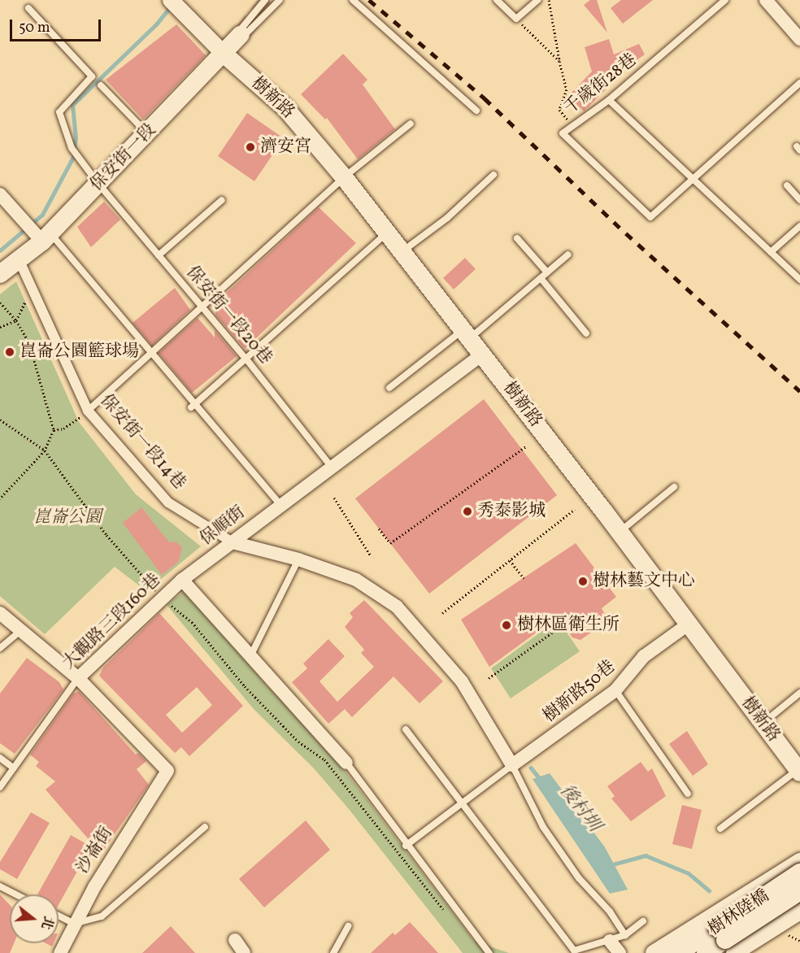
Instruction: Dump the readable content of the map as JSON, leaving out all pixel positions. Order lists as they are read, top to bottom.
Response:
{
  "streets": {
    "main road": ["樹新路", "保安街一段", "樹林陸橋"],
    "street": [
      "保安街一段14巷",
      "保順街",
      "大觀路三段160巷",
      "樹新路50巷",
      "沙崙街"
    ],
    "lane": ["千歲街28巷", "保安街一段20巷"]
  },
  "crossings": [
    ["樹新路", "保安街一段"],
    ["樹新路", "保順街"],
    ["樹新路", "樹新路50巷"],
    ["保安街一段", "保安街一段20巷"],
    ["保安街一段", "保安街一段14巷"],
    ["保安街一段20巷", "保順街"],
    ["保安街一段14巷", "保順街"],
    ["保順街", "大觀路三段160巷"],
    ["大觀路三段160巷", "沙崙街"]
  ],
  "water": ["後村圳"],
  "parks": ["崑崙公園"],
  "places": [
    "濟安宮",
    "崑崙公園籃球場",
    "秀泰影城",
    "樹林藝文中心",
    "樹林區衛生所"
  ],
  "scale_bar": "50 m",
  "north": "right"
}
